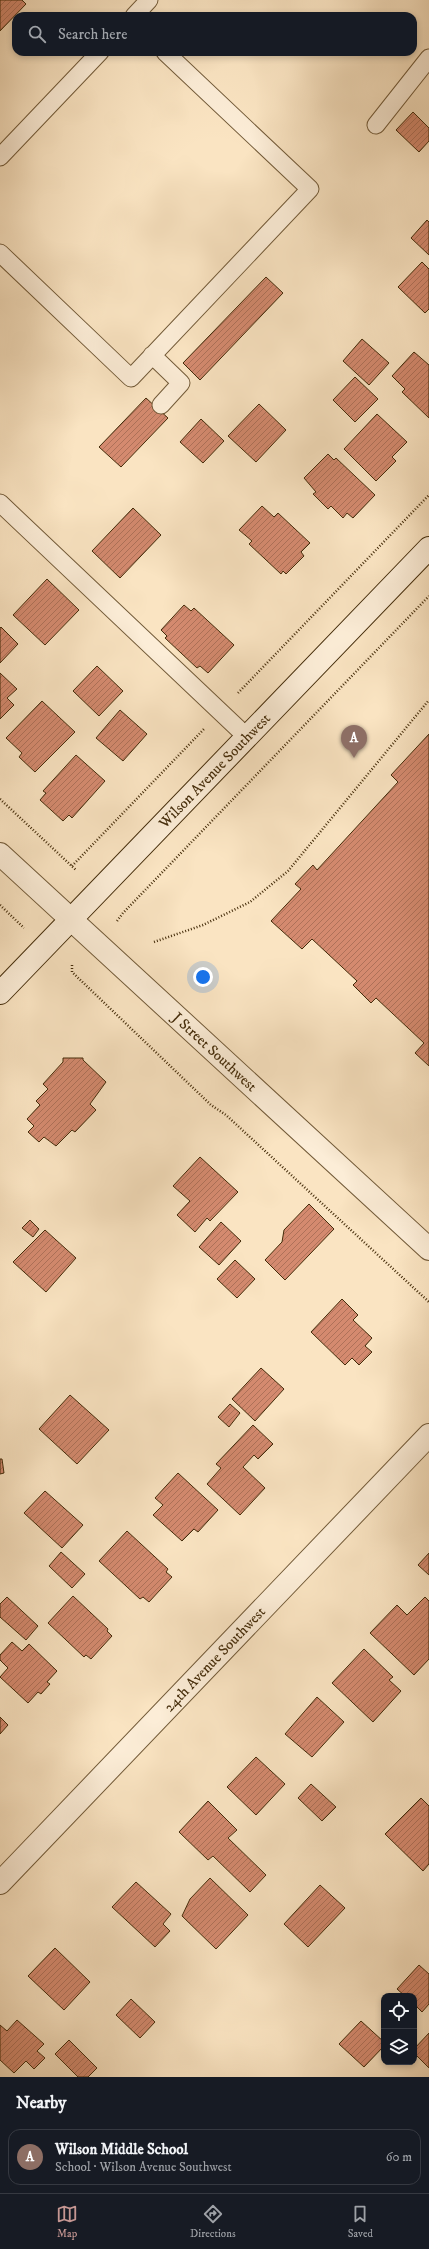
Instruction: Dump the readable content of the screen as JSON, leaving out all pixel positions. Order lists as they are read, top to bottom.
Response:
{
  "streets": {
    "street": ["Wilson Avenue Southwest", "J Street Southwest", "24th Avenue Southwest"]
  },
  "crossings": [
    ["Wilson Avenue Southwest", "J Street Southwest"]
  ],
  "page": {
    "search": "Search here",
    "pins": "A",
    "heading": "Nearby",
    "list": [
      {
        "mark": "A",
        "name": "Wilson Middle School",
        "note": "School · Wilson Avenue Southwest",
        "value": "60 m"
      }
    ],
    "nav": ["Map", "Directions", "Saved"]
  }
}
